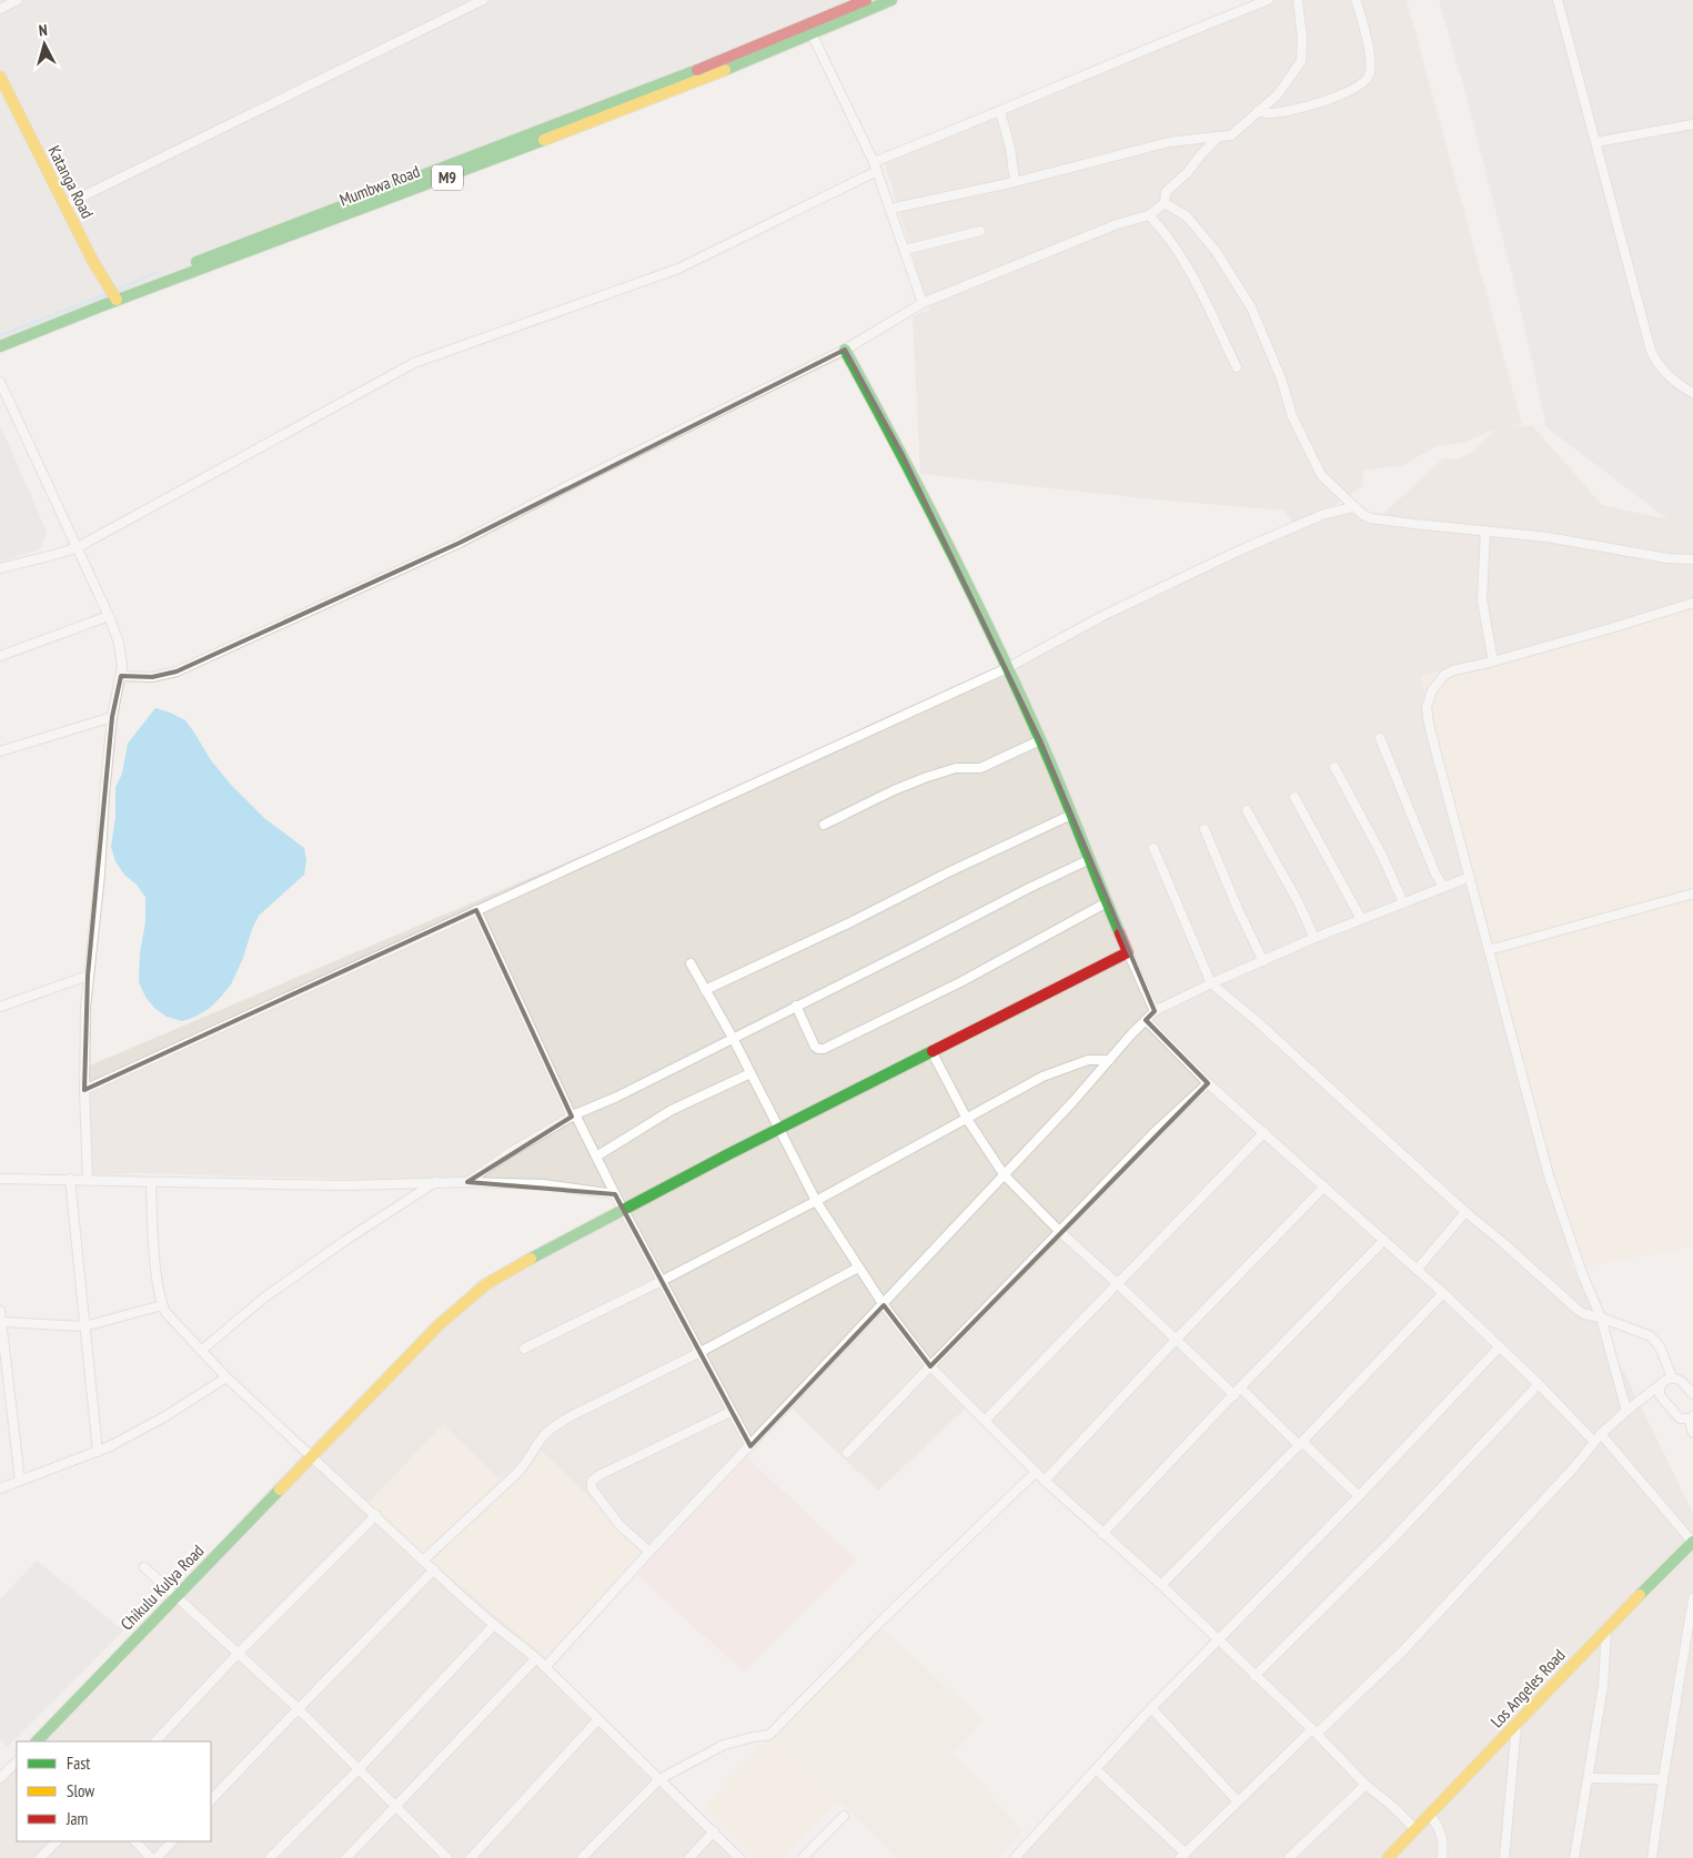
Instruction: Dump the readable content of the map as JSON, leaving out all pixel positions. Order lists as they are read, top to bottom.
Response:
{
  "streets": {
    "street": [
      "M9",
      "Katanga Road",
      "Mumbwa Road",
      "Chikulu Kulya Road",
      "Los Angeles Road"
    ]
  },
  "crossings": [
    ["Katanga Road", "Mumbwa Road"]
  ],
  "legend": ["Fast", "Slow", "Jam"],
  "north": "top"
}
